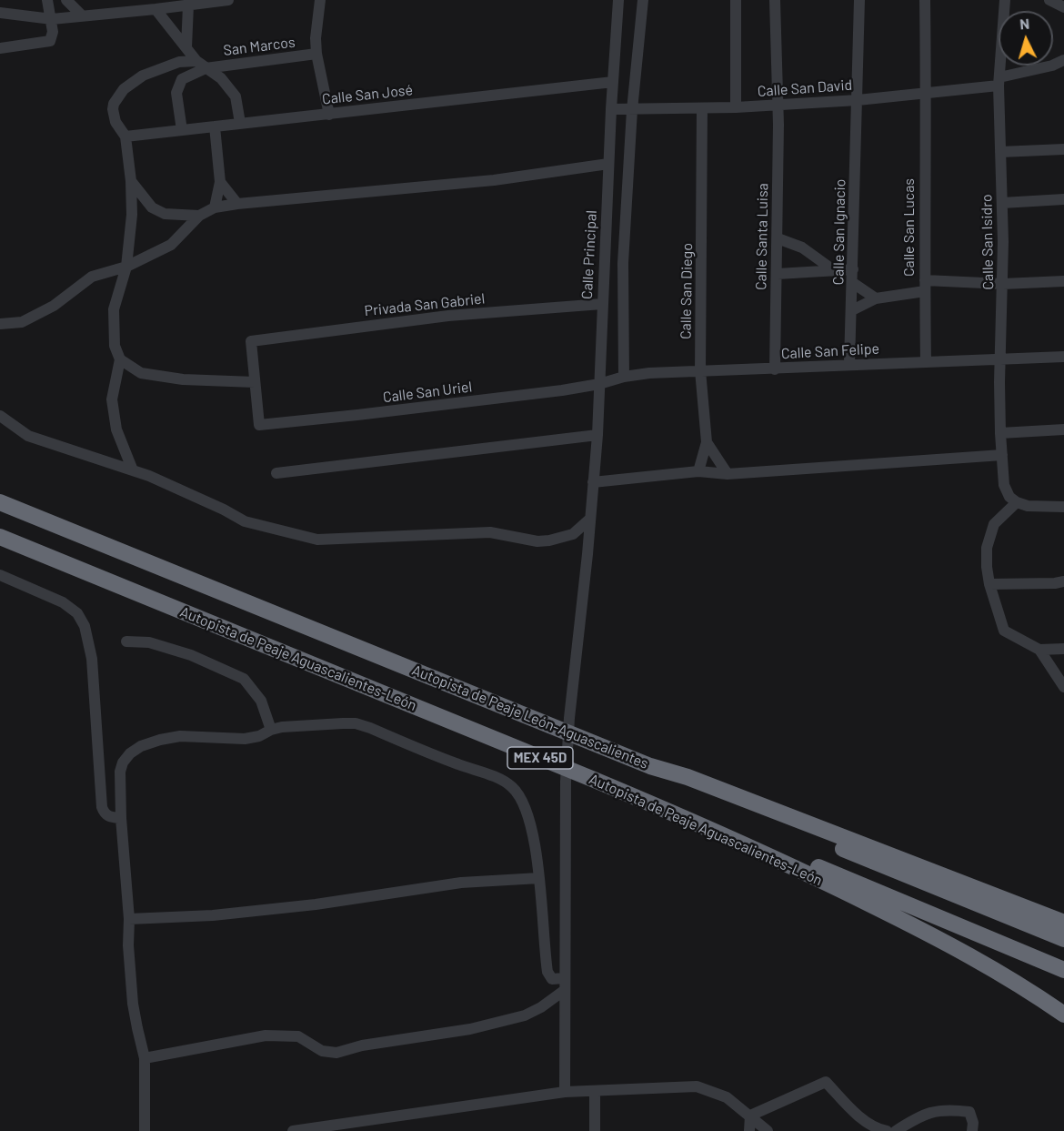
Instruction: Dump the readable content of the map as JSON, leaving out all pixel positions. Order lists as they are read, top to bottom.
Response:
{
  "streets": {
    "highway": ["Autopista de Peaje Aguascalientes-León", "Autopista de Peaje León-Aguascalientes", "MEX 45D"],
    "street": [
      "San Marcos",
      "Calle San David",
      "Calle San José",
      "Calle San Lucas",
      "Calle San Ignacio",
      "Calle Santa Luisa",
      "Calle San Isidro",
      "Calle Principal",
      "Calle San Diego",
      "Privada San Gabriel",
      "Calle San Felipe",
      "Calle San Uriel"
    ]
  },
  "crossings": [
    ["San Marcos", "Calle San José"],
    ["Calle San David", "Calle San Lucas"],
    ["Calle San David", "Calle San Ignacio"],
    ["Calle San David", "Calle Santa Luisa"],
    ["Calle San David", "Calle San Isidro"],
    ["Calle San David", "Calle Principal"],
    ["Calle San David", "Calle San Diego"],
    ["Calle San José", "Calle Principal"],
    ["Calle San Lucas", "Calle San Felipe"],
    ["Calle San Ignacio", "Calle San Felipe"],
    ["Calle Santa Luisa", "Calle San Felipe"],
    ["Calle San Isidro", "Calle San Felipe"],
    ["Calle Principal", "Privada San Gabriel"],
    ["Calle Principal", "Calle San Felipe"],
    ["Calle Principal", "Calle San Uriel"],
    ["Calle San Diego", "Calle San Felipe"],
    ["Privada San Gabriel", "Calle San Uriel"],
    ["Calle San Felipe", "Calle San Uriel"]
  ],
  "north": "top"
}
